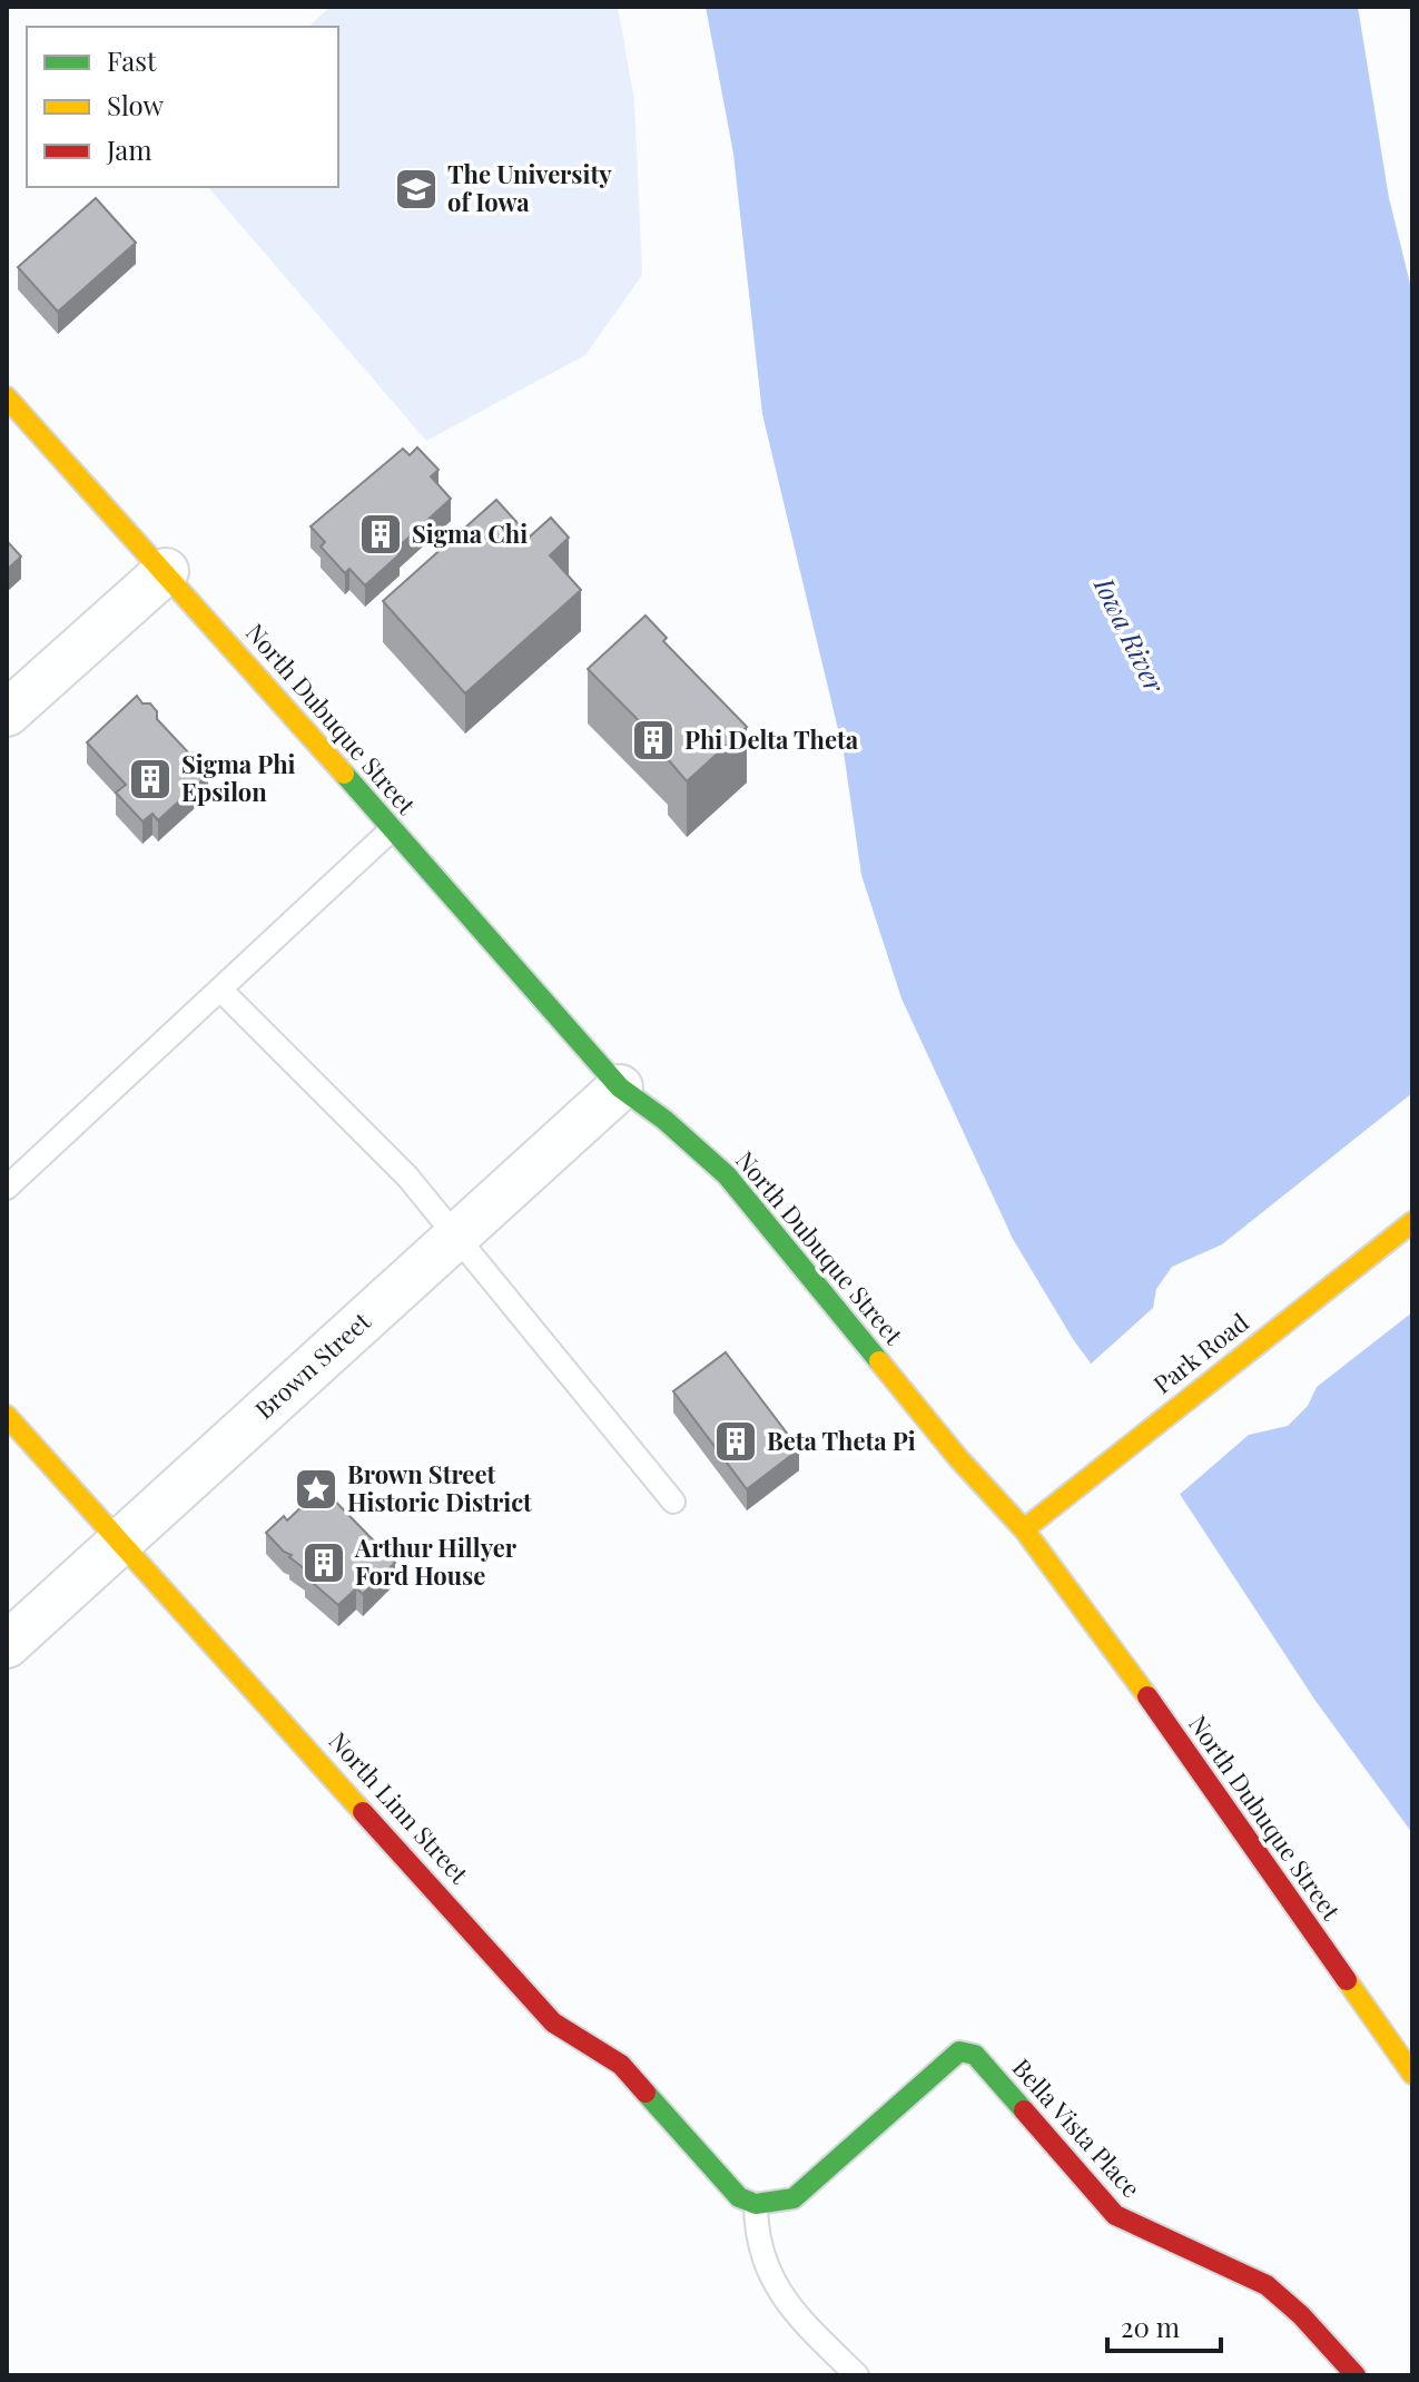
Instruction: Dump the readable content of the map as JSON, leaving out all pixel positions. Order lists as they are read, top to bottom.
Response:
{
  "streets": {
    "main road": [
      "North Dubuque Street",
      "Park Road",
      "North Linn Street",
      "Bella Vista Place"
    ],
    "street": ["Brown Street"]
  },
  "crossings": [
    ["North Dubuque Street", "Park Road"],
    ["North Dubuque Street", "Brown Street"],
    ["Brown Street", "North Linn Street"],
    ["North Linn Street", "Bella Vista Place"]
  ],
  "water": ["Iowa River"],
  "places": {
    "school or university": ["The University of Iowa"],
    "building": [
      "Sigma Chi",
      "Phi Delta Theta",
      "Sigma Phi Epsilon",
      "Beta Theta Pi",
      "Arthur Hillyer Ford House"
    ],
    "place": ["Brown Street Historic District"]
  },
  "legend": ["Fast", "Slow", "Jam"],
  "scale_bar": "20 m"
}
